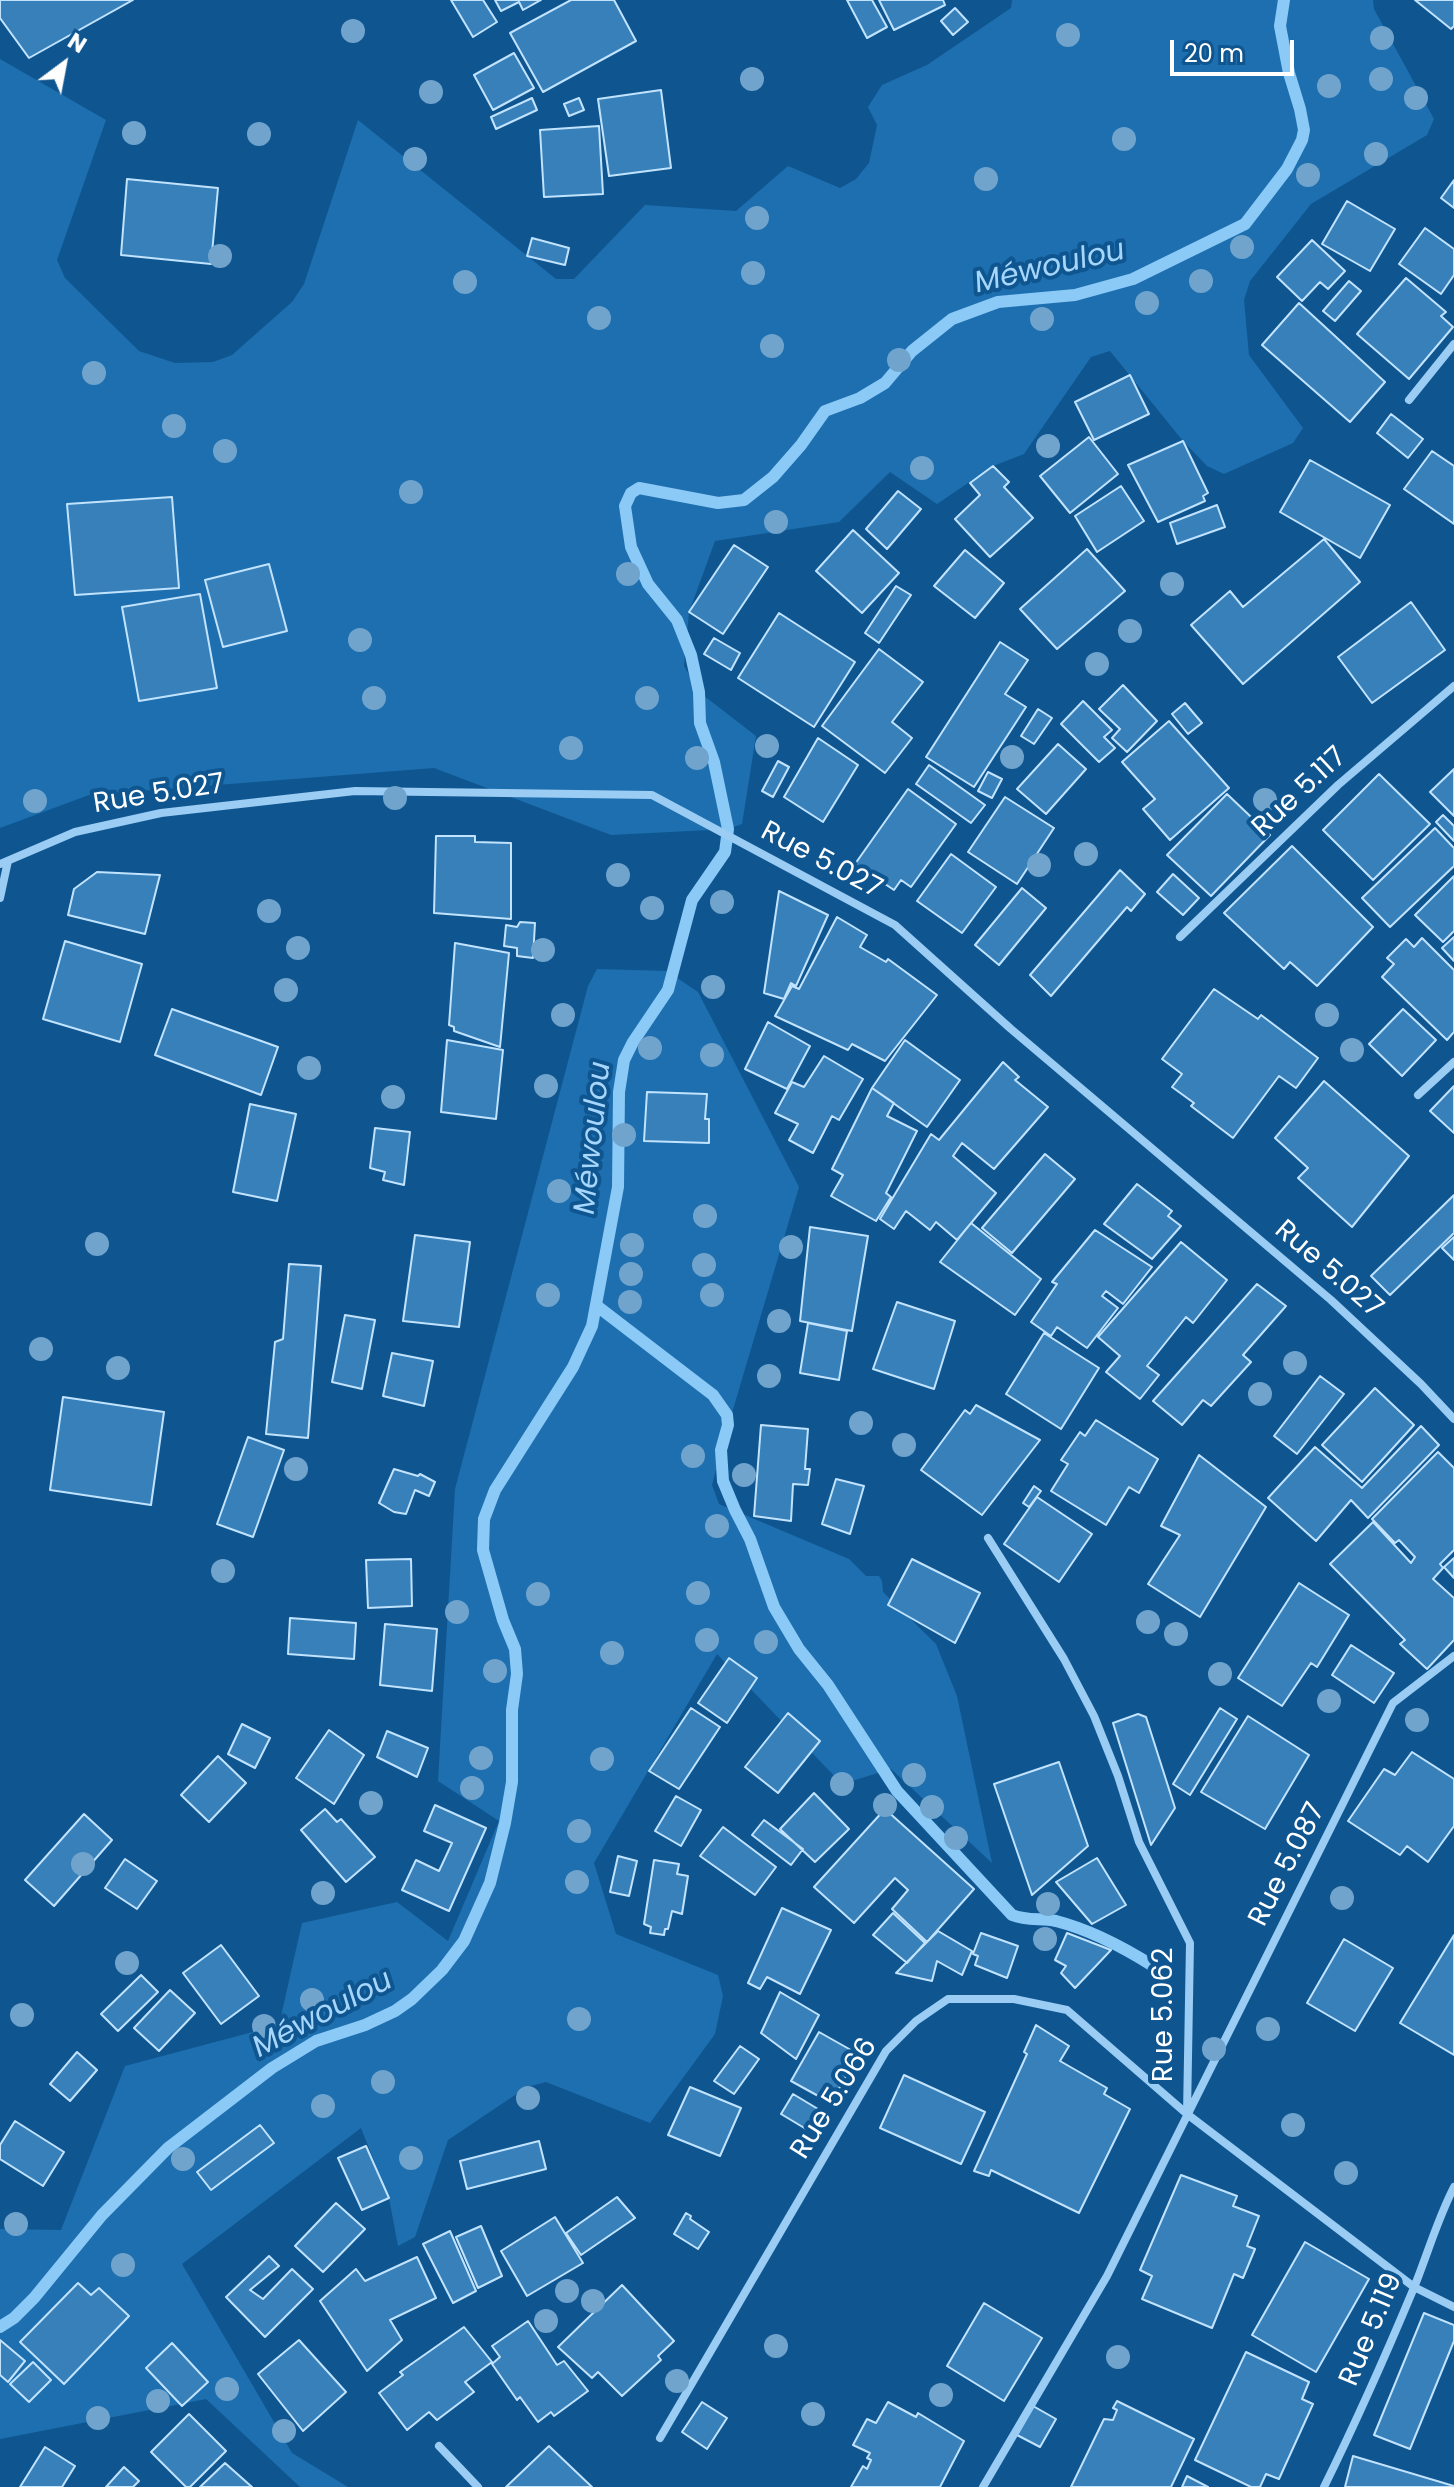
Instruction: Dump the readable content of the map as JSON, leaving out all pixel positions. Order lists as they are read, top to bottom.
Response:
{
  "streets": {
    "street": [
      "Rue 5.117",
      "Rue 5.027",
      "Rue 5.087",
      "Rue 5.062",
      "Rue 5.066",
      "Rue 5.119"
    ]
  },
  "crossings": [
    ["Rue 5.087", "Rue 5.062"],
    ["Rue 5.087", "Rue 5.066"],
    ["Rue 5.062", "Rue 5.066"],
    ["Rue 5.062", "Rue 5.119"]
  ],
  "water": ["Méwoulou"],
  "scale_bar": "20 m",
  "north": "top right"
}
